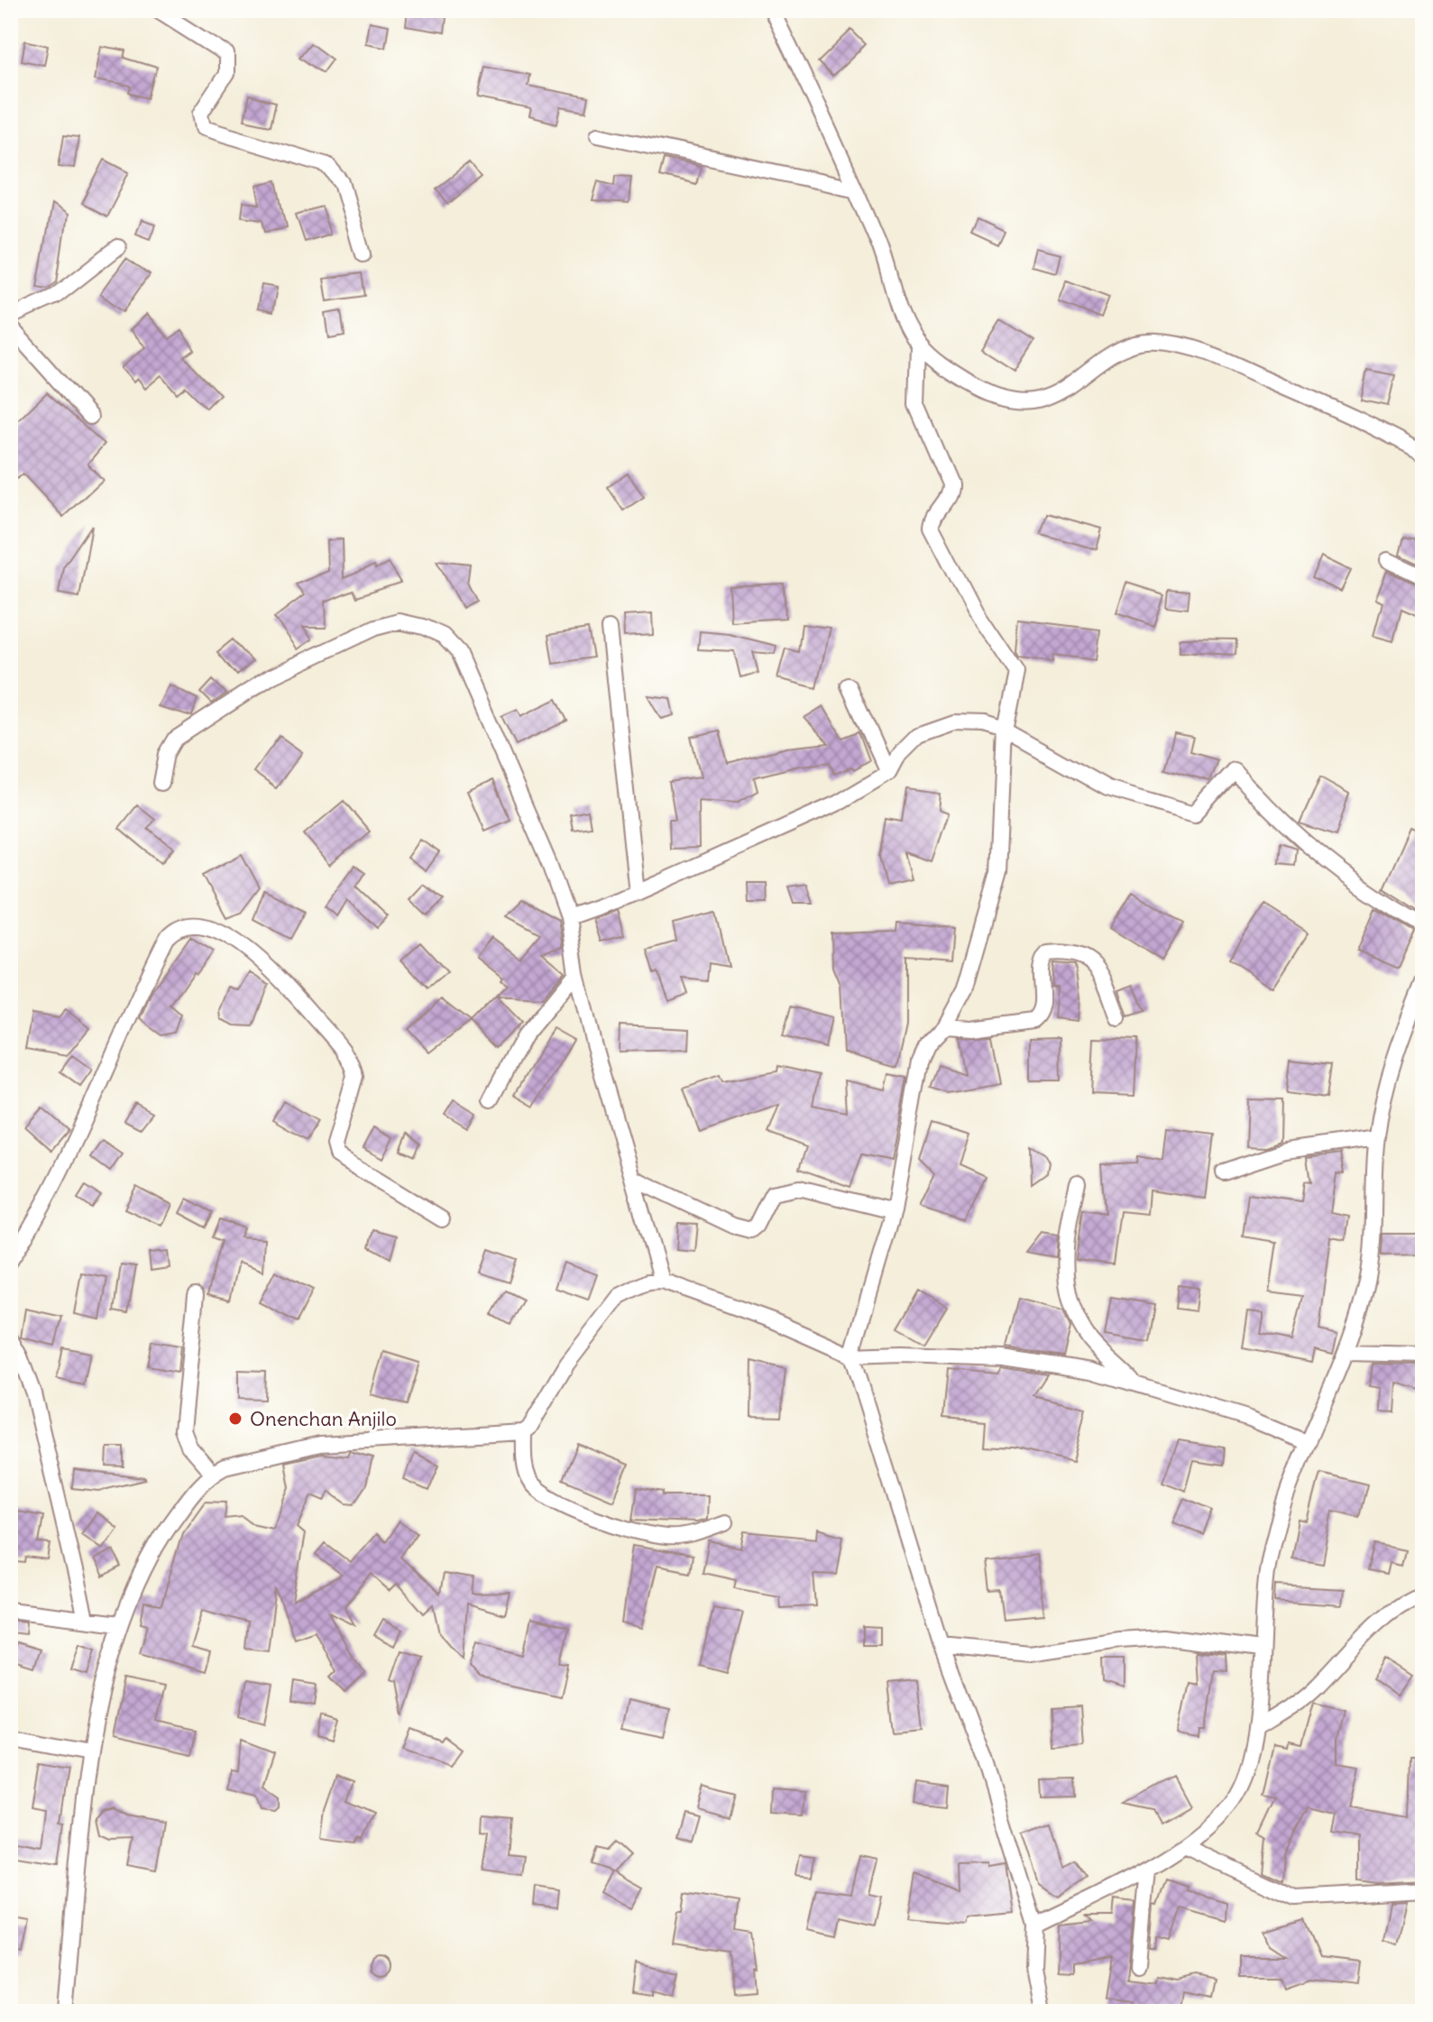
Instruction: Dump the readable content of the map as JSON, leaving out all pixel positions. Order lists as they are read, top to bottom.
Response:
{
  "places": ["Onenchan Anjilo"]
}
